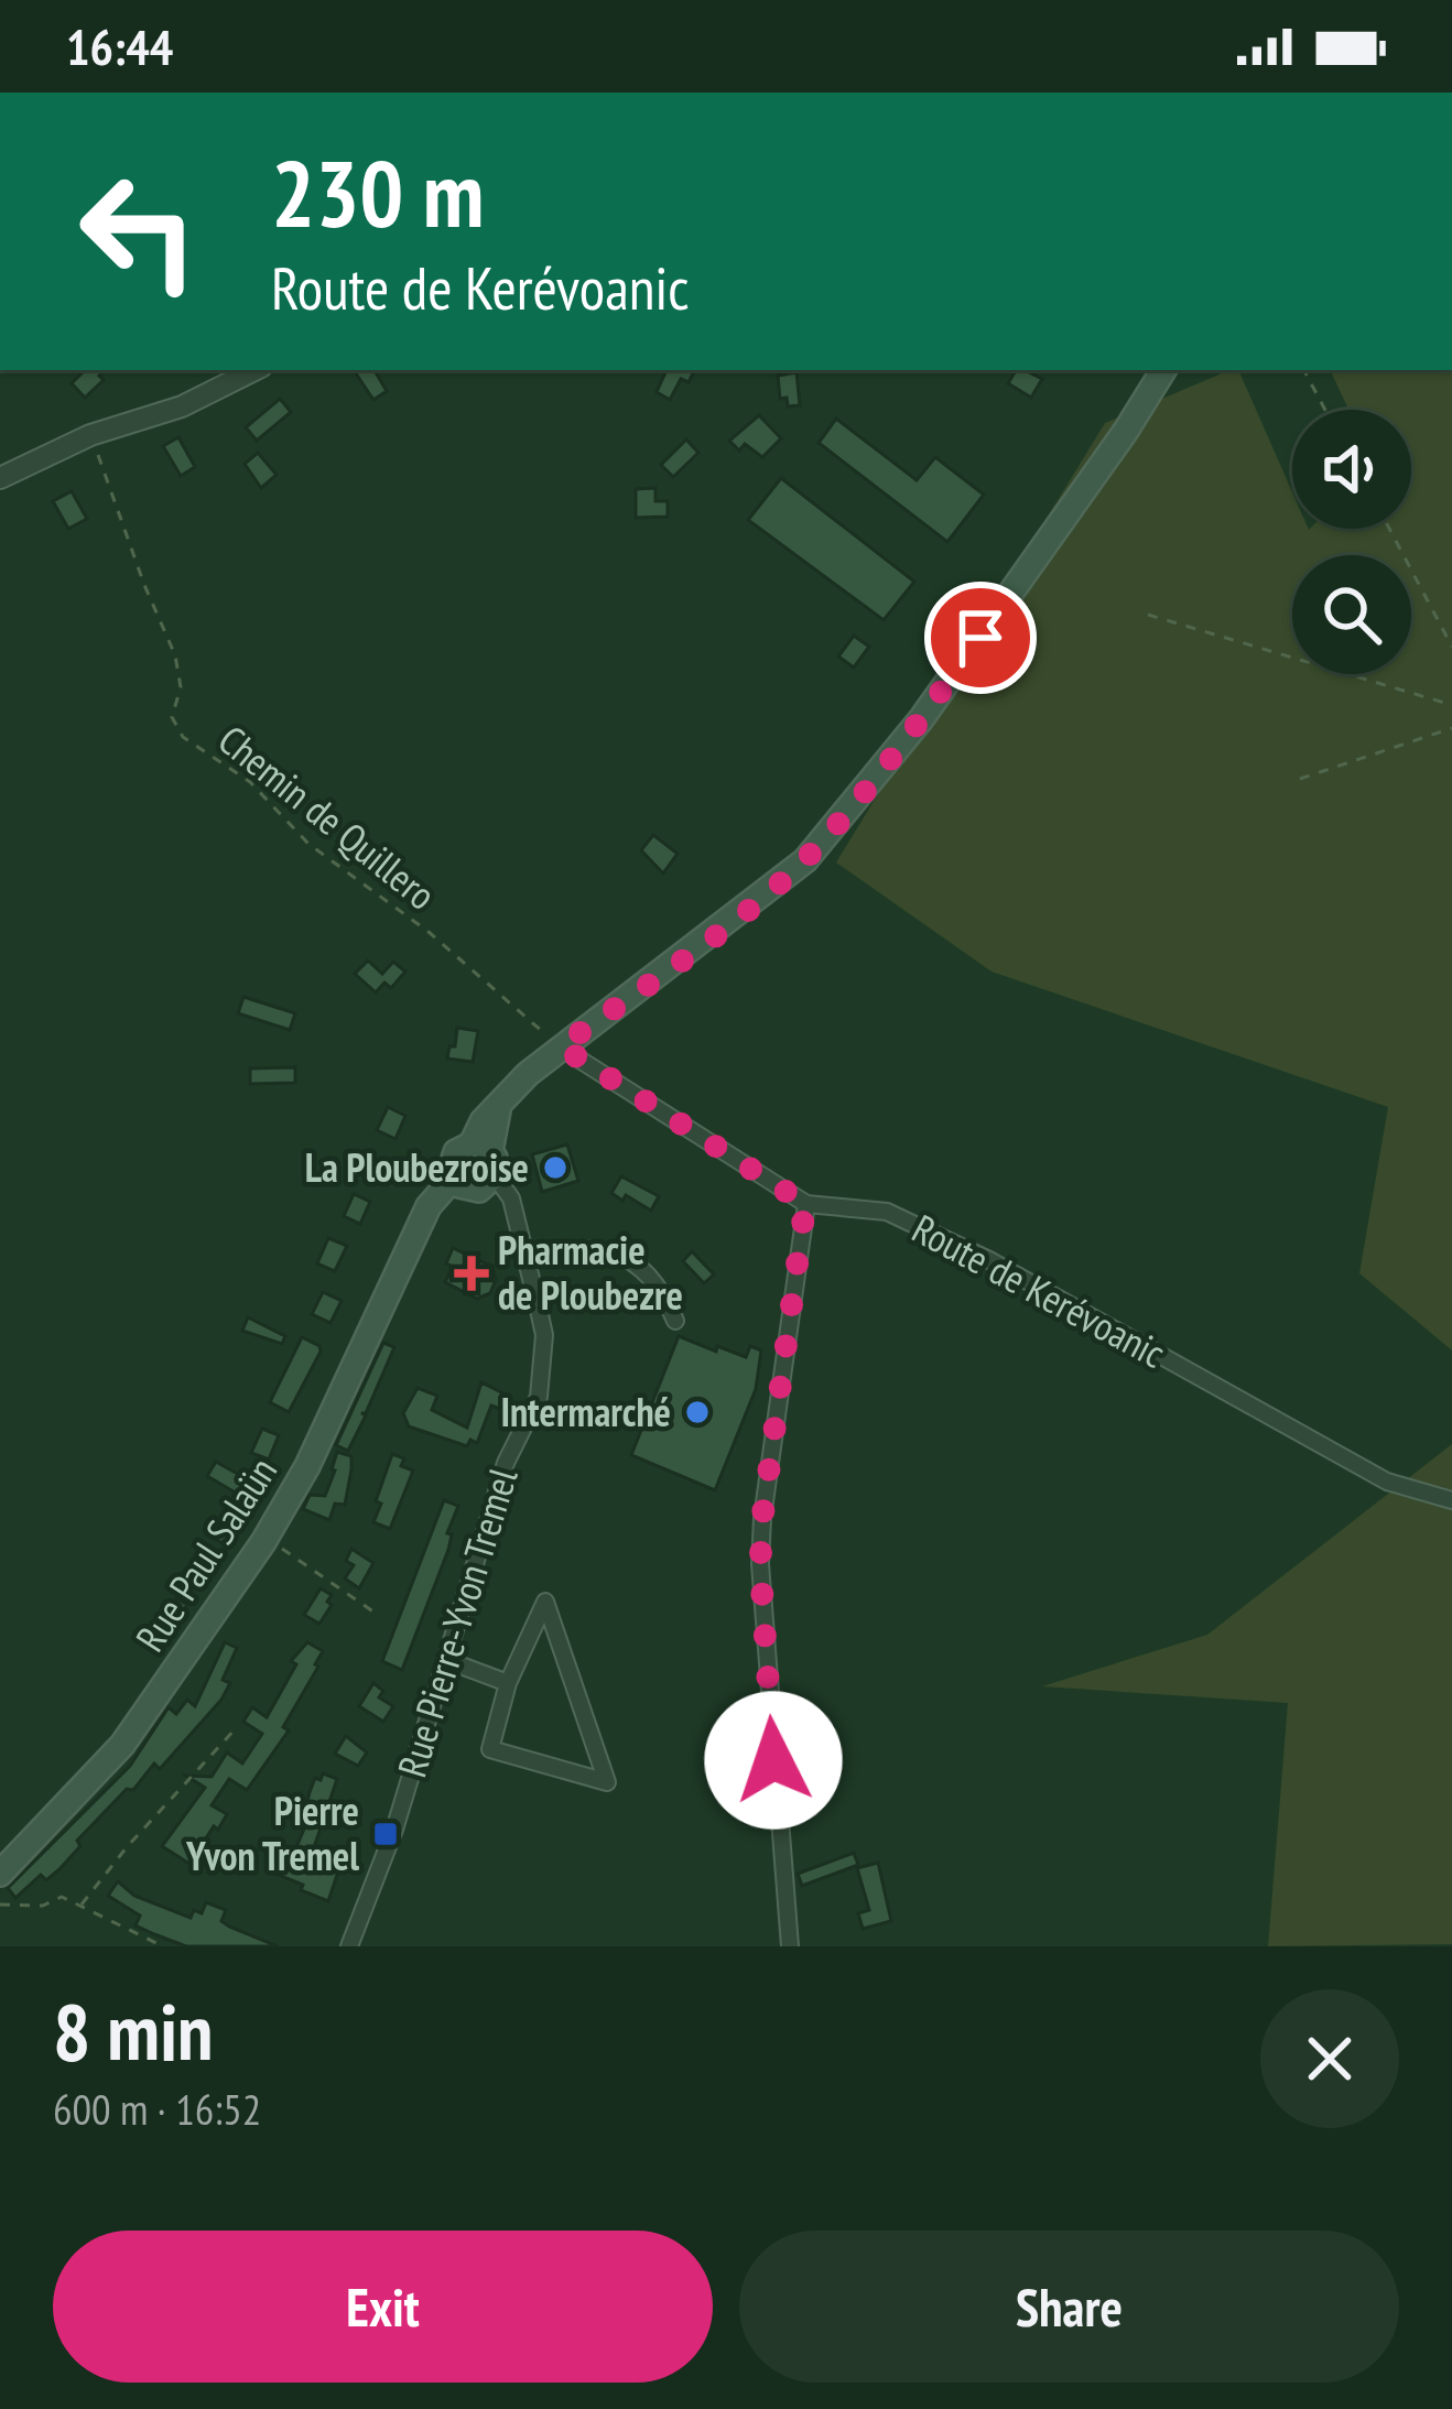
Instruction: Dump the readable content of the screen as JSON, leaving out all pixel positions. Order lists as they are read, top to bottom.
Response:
{
  "streets": {
    "main road": ["Rue Paul Salaün"],
    "street": ["Route de Kerévoanic", "Rue Pierre-Yvon Tremel"],
    "path": ["Chemin de Quillero"]
  },
  "crossings": [
    ["Chemin de Quillero", "Route de Kerévoanic"],
    ["Rue Paul Salaün", "Rue Pierre-Yvon Tremel"]
  ],
  "places": {
    "other": ["La Ploubezroise", "Intermarché"],
    "health": ["Pharmacie de Ploubezre"],
    "transit": ["Pierre Yvon Tremel"]
  },
  "page": {
    "status": "16:44",
    "turn": ["230 m", "Route de Kerévoanic"],
    "heading": ["8 min", "600 m · 16:52"],
    "buttons": ["Exit", "Share"]
  }
}
